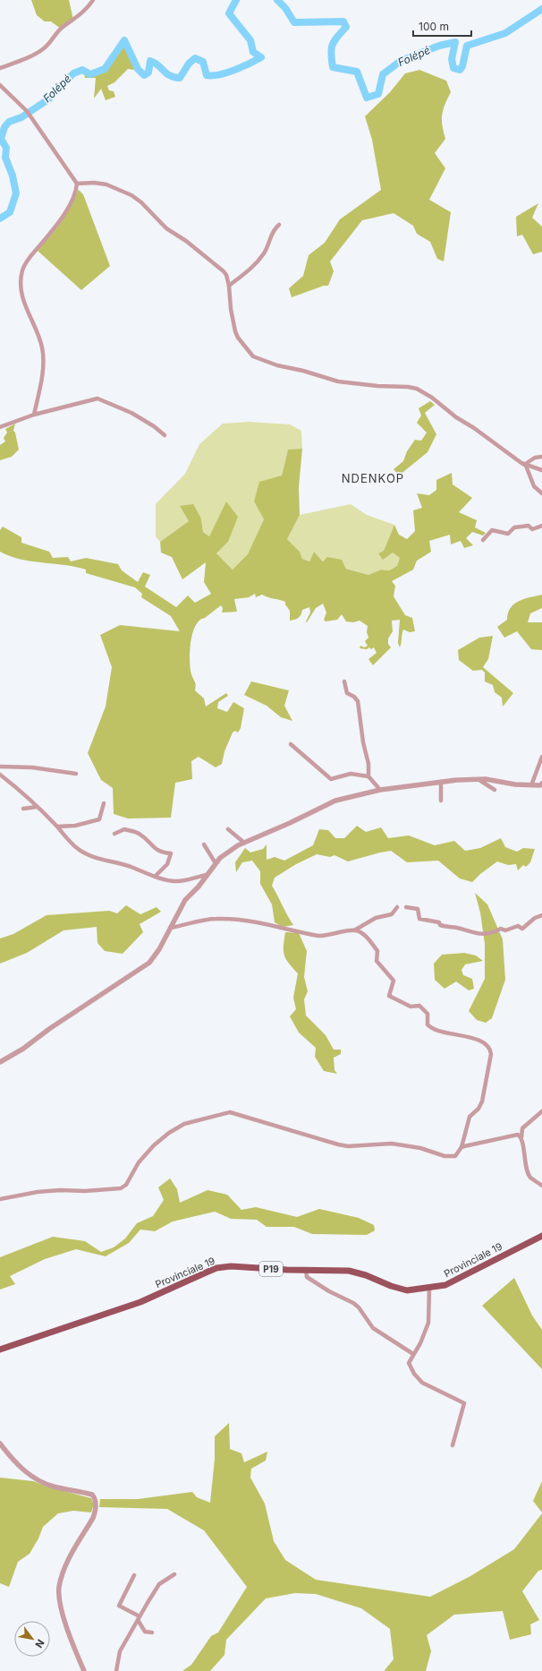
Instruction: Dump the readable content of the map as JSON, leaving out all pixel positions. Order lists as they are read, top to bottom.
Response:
{
  "streets": {
    "main road": ["Provinciale 19", "P19"]
  },
  "districts": ["NDENKOP"],
  "water": ["Folépé"],
  "scale_bar": "100 m",
  "north": "bottom right"
}
